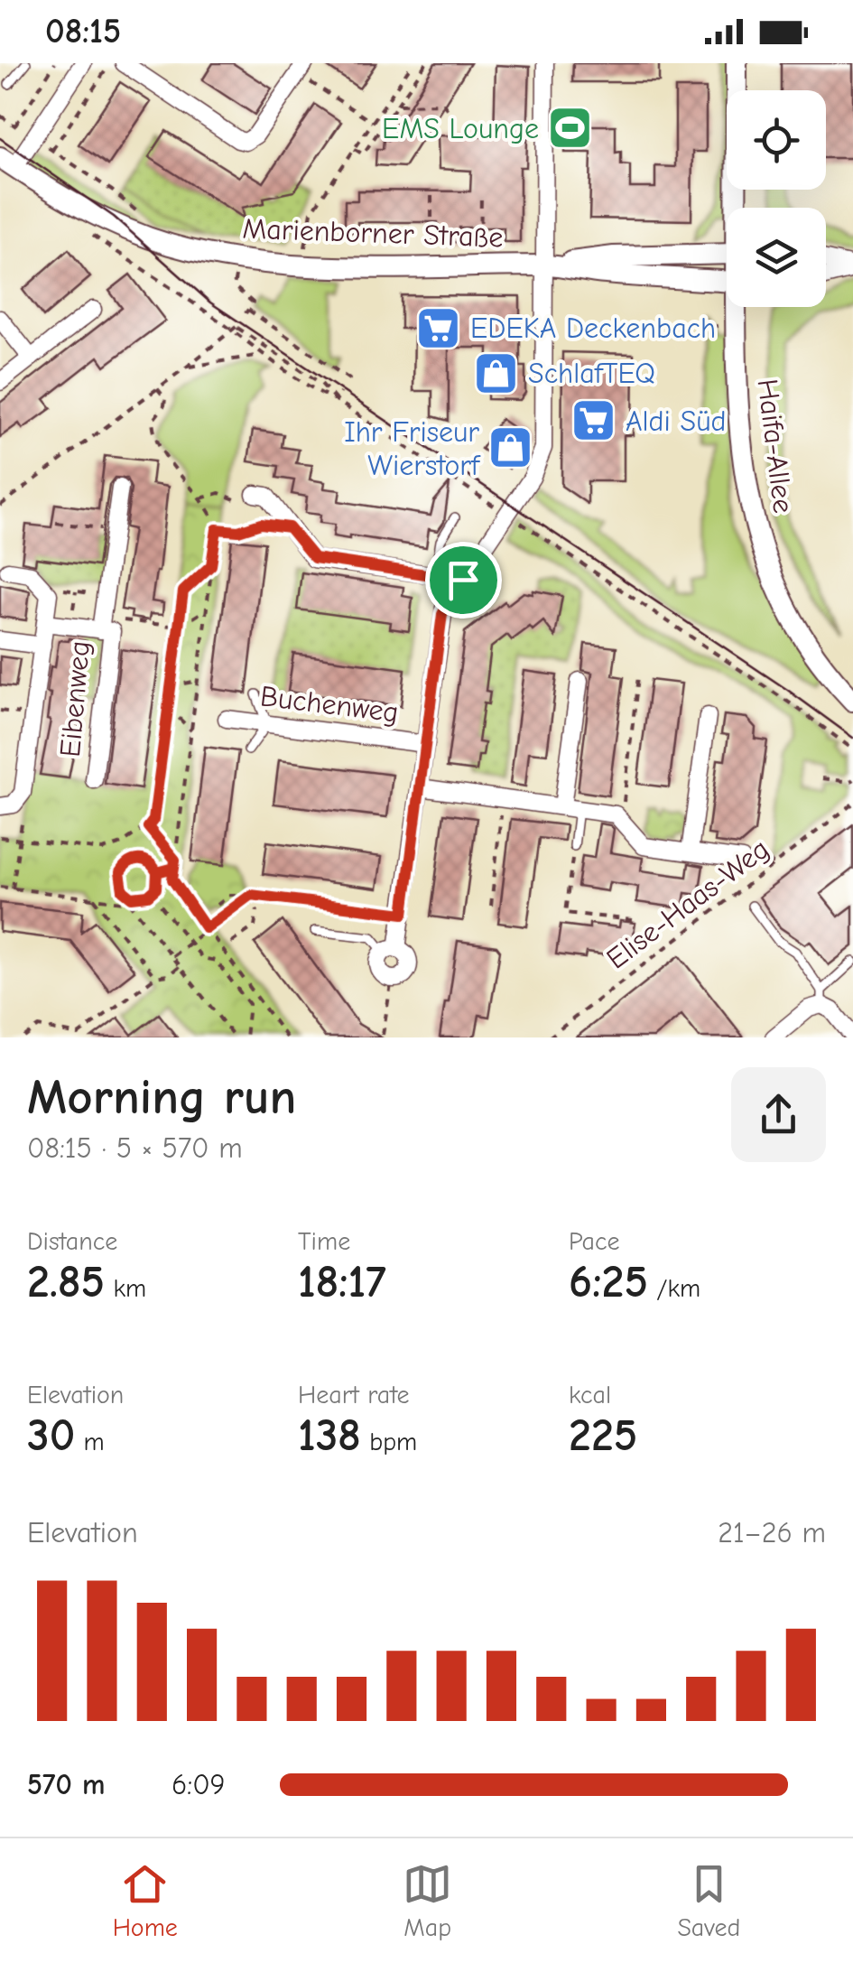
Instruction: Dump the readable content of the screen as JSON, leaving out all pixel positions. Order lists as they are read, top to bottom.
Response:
{
  "streets": {
    "street": [
      "Marienborner Straße",
      "Haifa-Allee",
      "Eibenweg",
      "Buchenweg"
    ],
    "path": ["Elise-Haas-Weg"]
  },
  "crossings": [
    ["Marienborner Straße", "Buchenweg"]
  ],
  "places": {
    "sports": ["EMS Lounge"],
    "supermarket": ["EDEKA Deckenbach", "Aldi Süd"],
    "shop": ["SchlafTEQ", "Ihr Friseur Wierstorf"]
  },
  "page": {
    "status": "08:15",
    "heading": ["Morning run", "08:15 · 5 × 570 m"],
    "stats": [
      ["Distance", "2.85 km"],
      ["Time", "18:17"],
      ["Pace", "6:25 /km"],
      ["Elevation", "30 m"],
      ["Heart rate", "138 bpm"],
      ["kcal", "225"]
    ],
    "chart": ["Elevation", "21–26 m"],
    "list": [
      {
        "name": "570 m",
        "note": "6:09"
      }
    ],
    "tabs": ["Home", "Map", "Saved"]
  }
}
